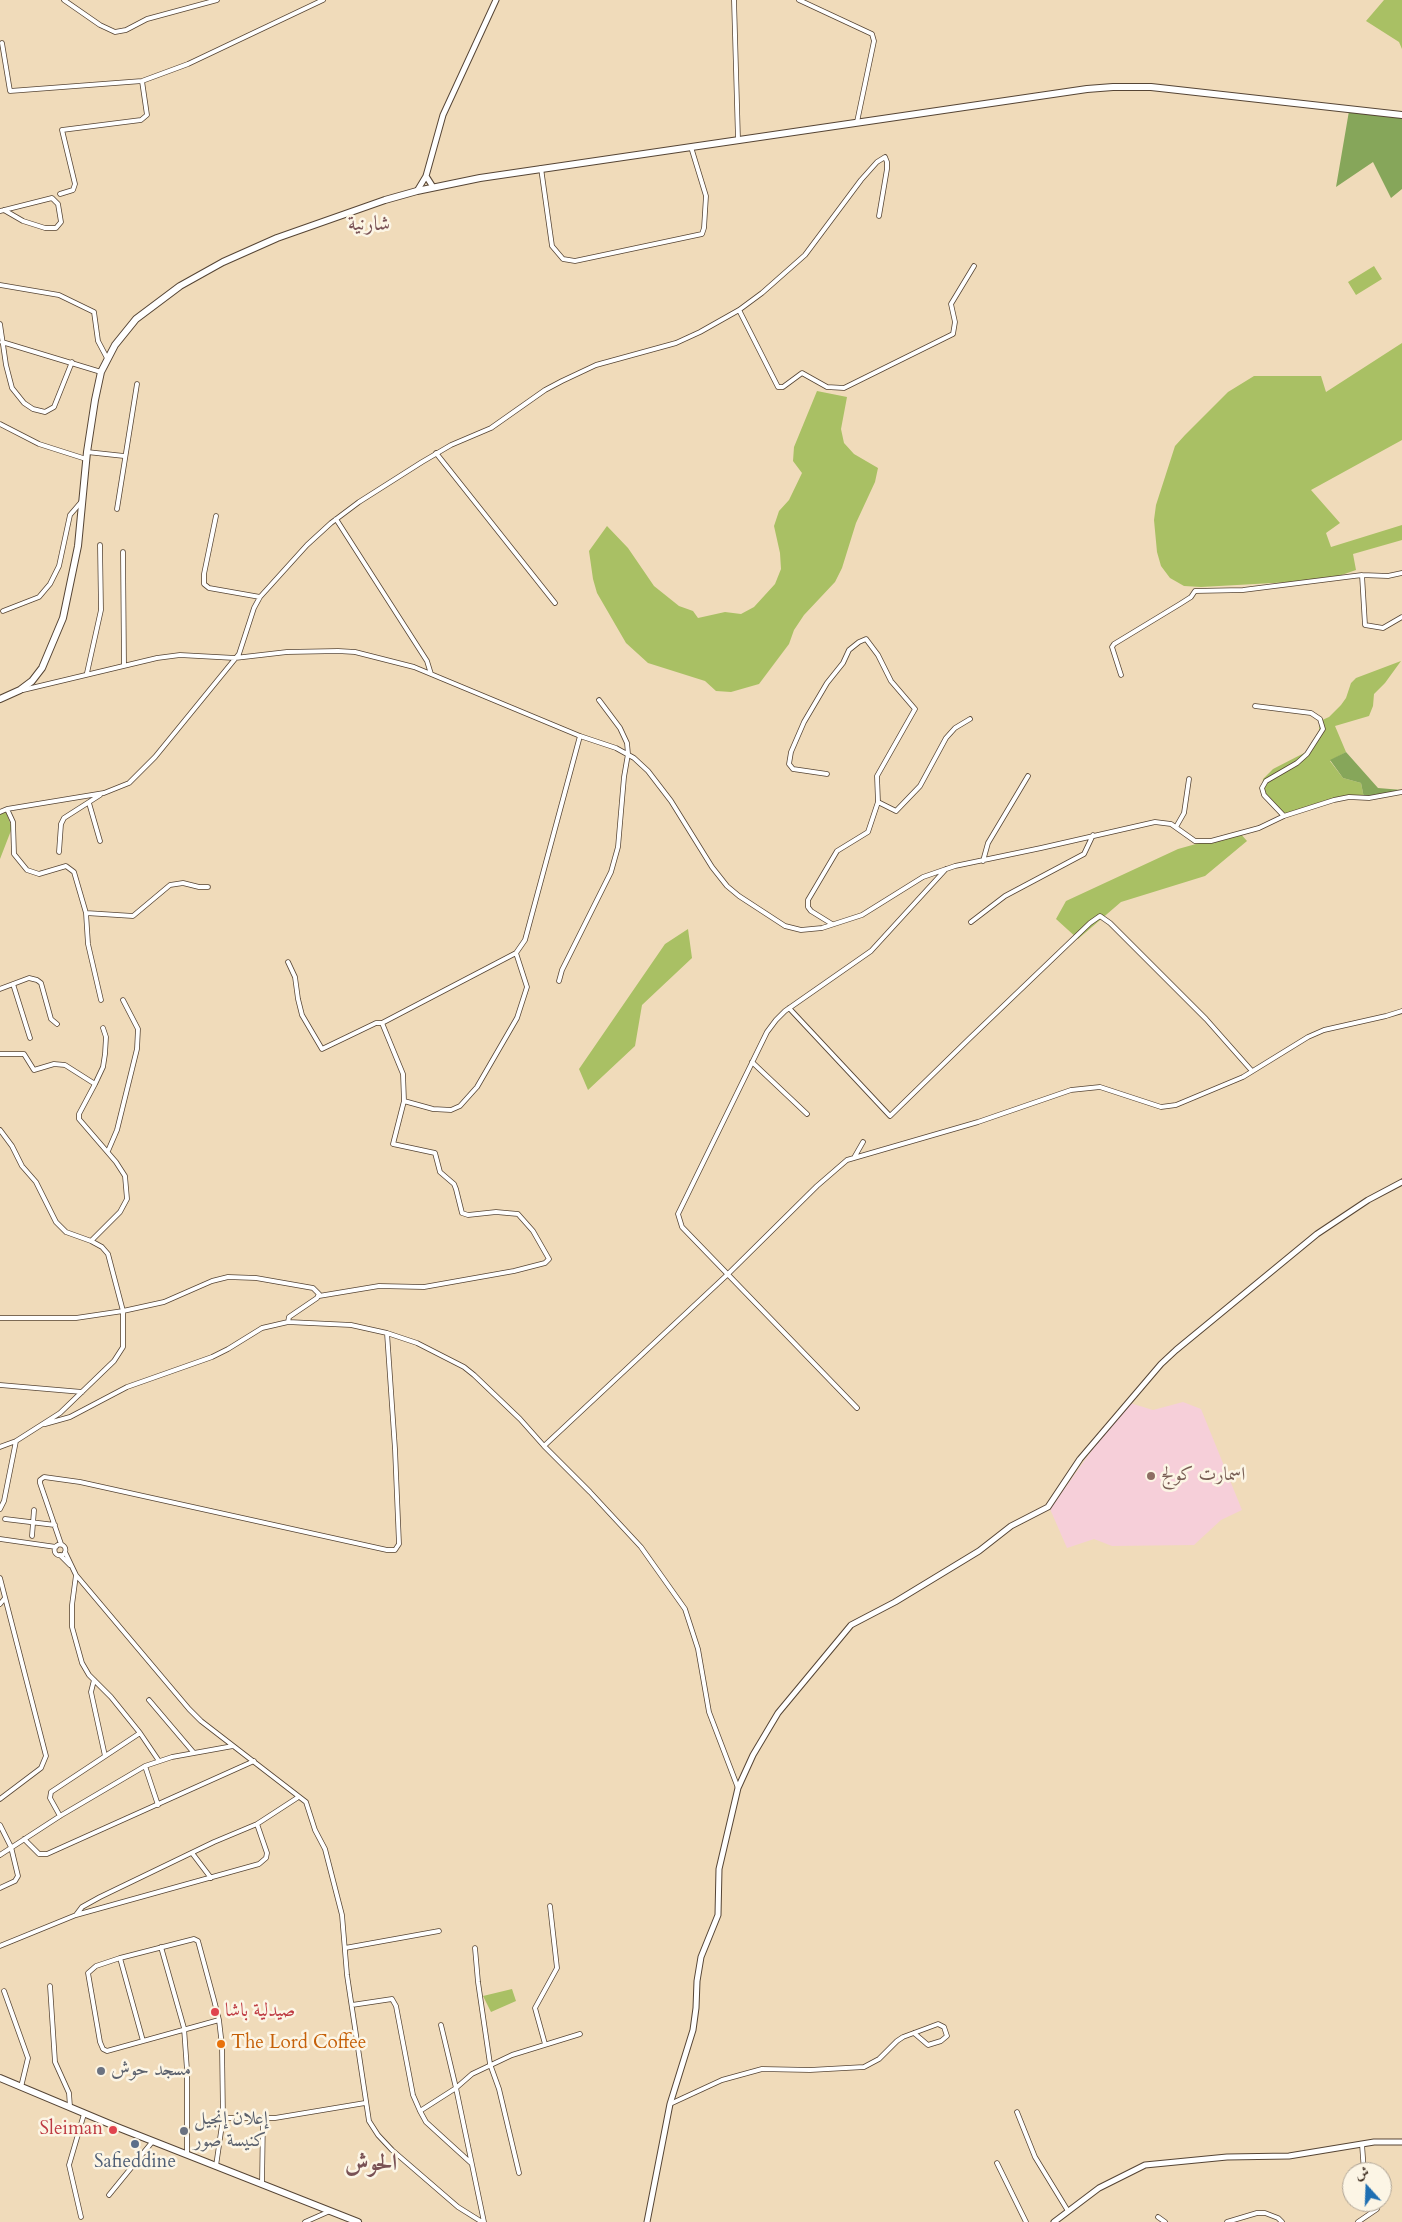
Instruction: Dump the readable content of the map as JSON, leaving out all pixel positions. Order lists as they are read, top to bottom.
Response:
{
  "districts": ["شارنية", "الحوش"],
  "places": [
    "اسمارت كولج",
    "صيدلية باشا",
    "The Lord Coffee",
    "مسجد حوش",
    "Sleiman",
    "إعلان إنجيل كنيسة صور",
    "Safieddine"
  ],
  "north": "top"
}
